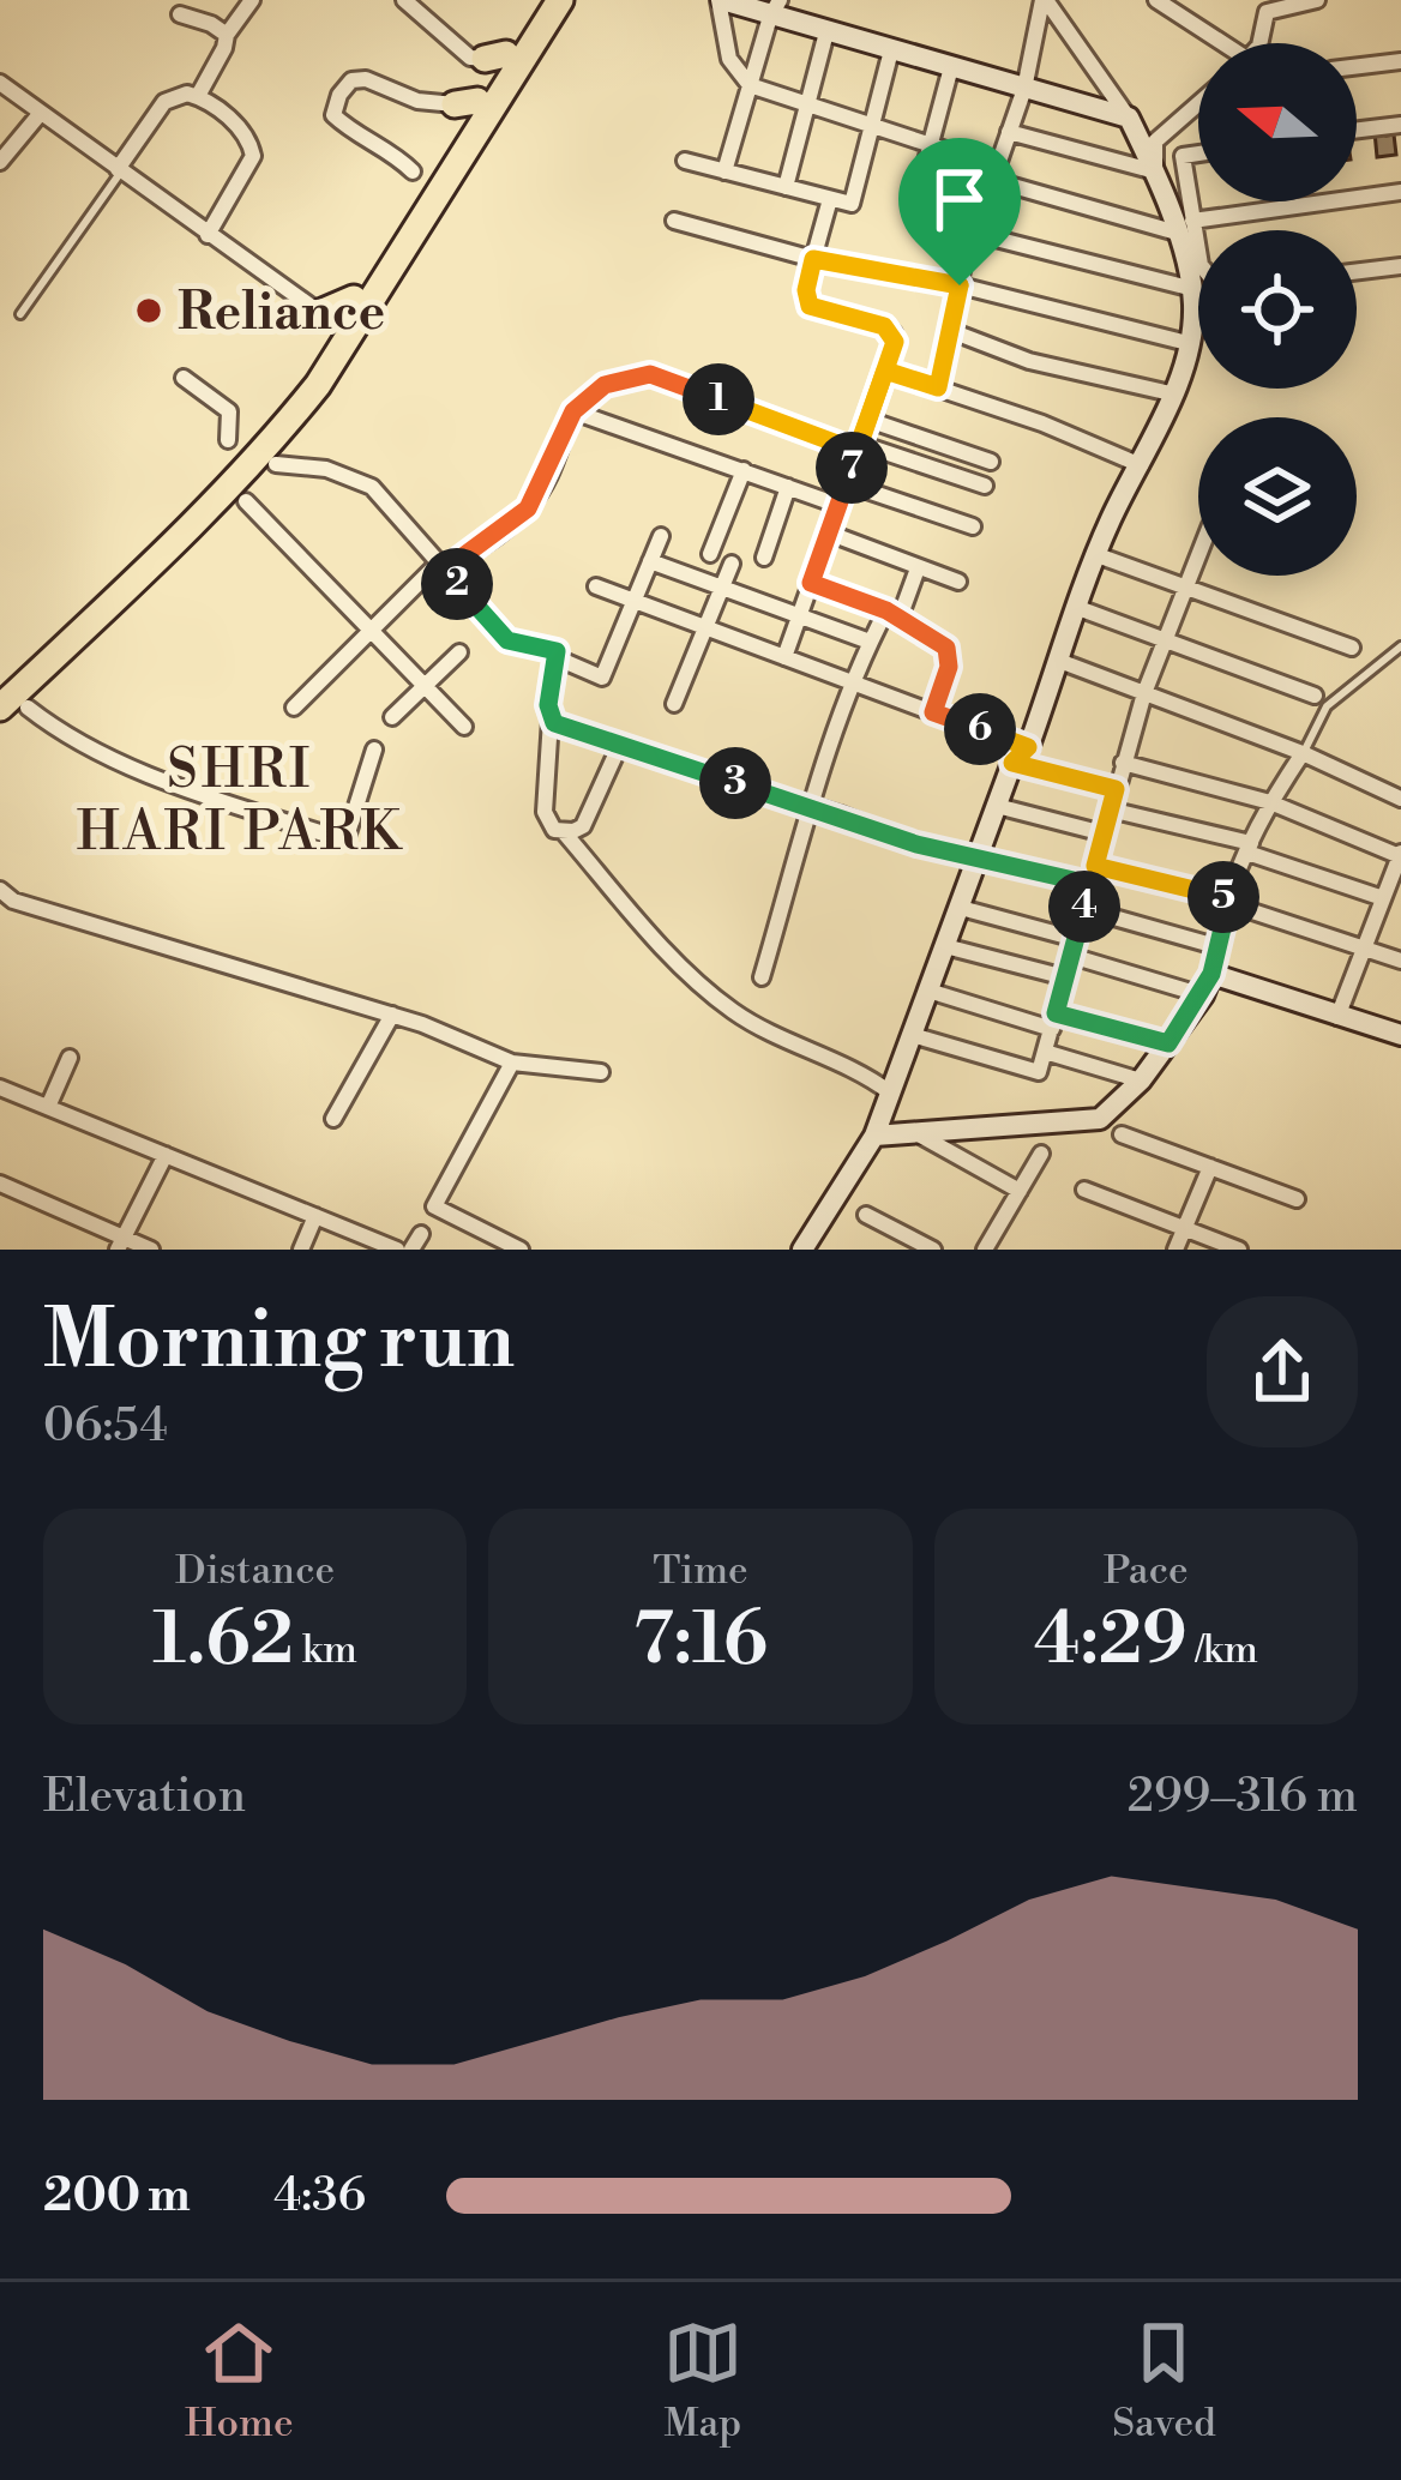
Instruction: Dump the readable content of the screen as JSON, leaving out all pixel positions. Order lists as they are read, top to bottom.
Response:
{
  "districts": ["SHRI HARI PARK"],
  "places": ["Reliance"],
  "north": "left",
  "page": {
    "pins": [
      "1",
      "7",
      "2",
      "6",
      "3",
      "5",
      "4"
    ],
    "heading": ["Morning run", "06:54"],
    "stats": [
      ["Distance", "1.62 km"],
      ["Time", "7:16"],
      ["Pace", "4:29 /km"]
    ],
    "chart": ["Elevation", "299–316 m"],
    "list": [
      {
        "name": "200 m",
        "note": "4:36"
      }
    ],
    "tabs": ["Home", "Map", "Saved"]
  }
}
